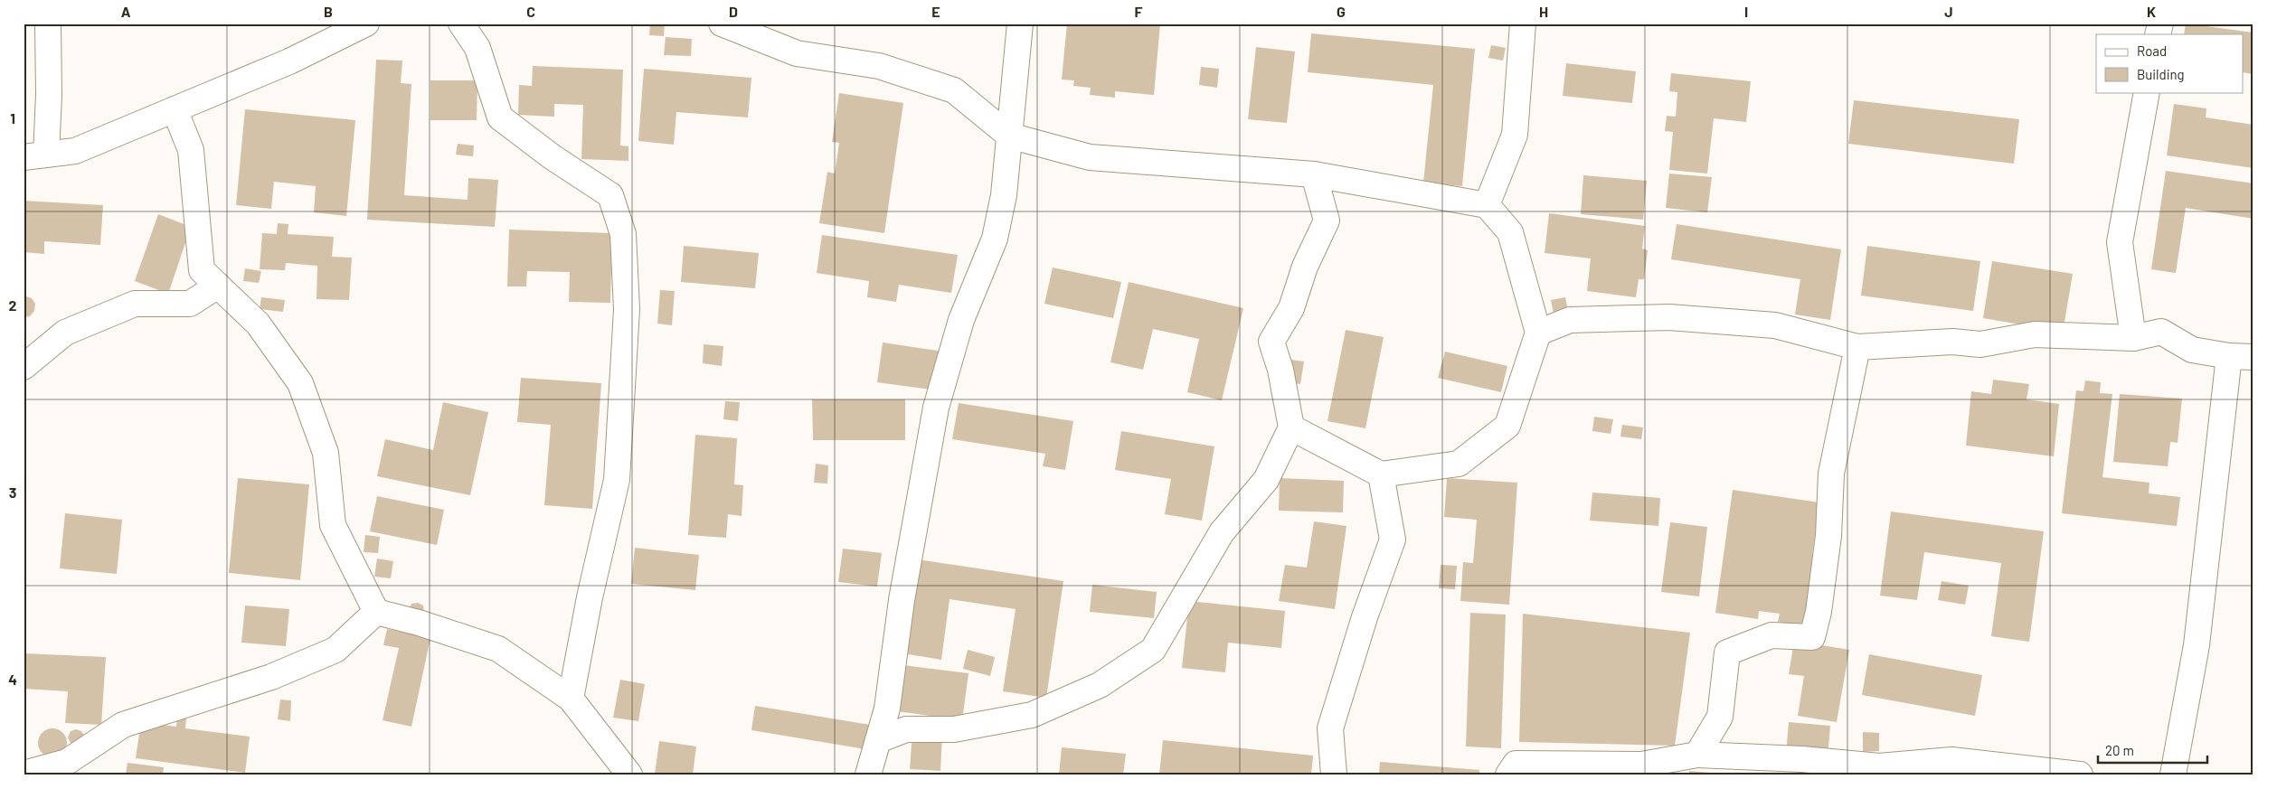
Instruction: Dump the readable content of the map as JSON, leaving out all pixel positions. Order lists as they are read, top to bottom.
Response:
{
  "legend": ["Road", "Building"],
  "scale_bar": "20 m",
  "grid": {
    "columns": [
      "A",
      "B",
      "C",
      "D",
      "E",
      "F",
      "G",
      "H",
      "I",
      "J",
      "K"
    ],
    "rows": [
      "1",
      "2",
      "3",
      "4"
    ]
  }
}
